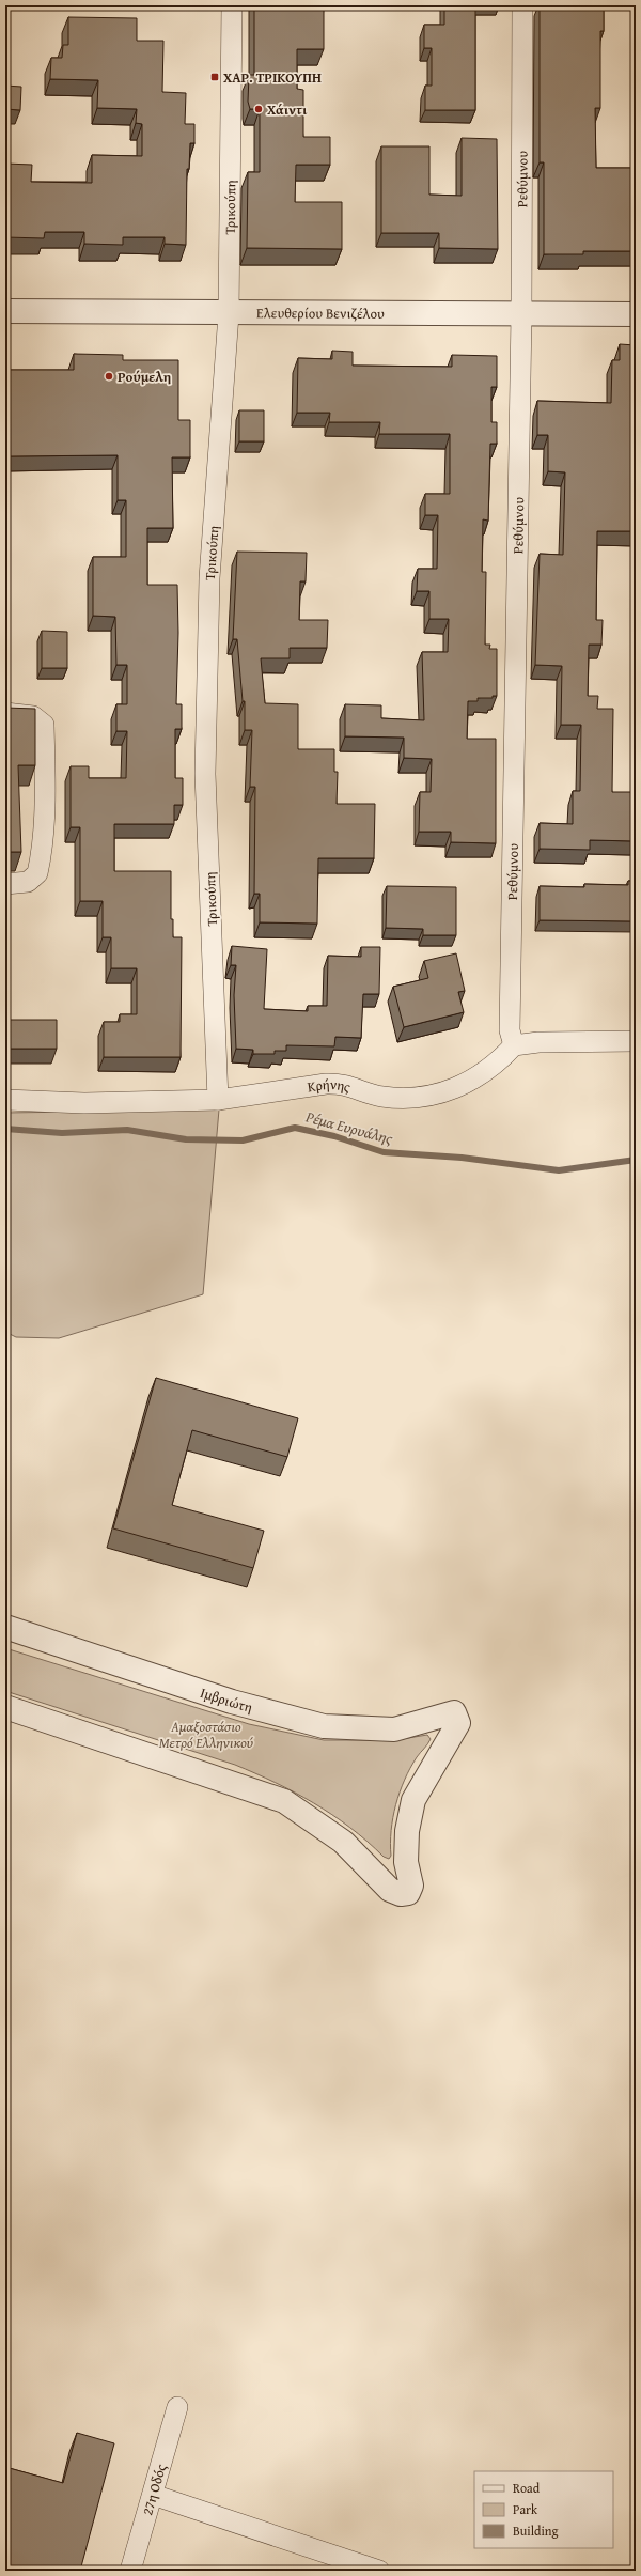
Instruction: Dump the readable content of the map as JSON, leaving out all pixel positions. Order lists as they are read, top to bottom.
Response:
{
  "streets": {
    "street": [
      "Ρεθύμνου",
      "Τρικούπη",
      "Ελευθερίου Βενιζέλου",
      "Κρήνης",
      "Ιμβριώτη",
      "27η Οδός"
    ]
  },
  "crossings": [
    ["Ρεθύμνου", "Ελευθερίου Βενιζέλου"],
    ["Ρεθύμνου", "Κρήνης"],
    ["Τρικούπη", "Ελευθερίου Βενιζέλου"],
    ["Τρικούπη", "Κρήνης"]
  ],
  "water": ["Ρέμα Ευρυάλης"],
  "parks": ["Αμαξοστάσιο Μετρό Ελληνικού"],
  "places": {
    "transit": ["ΧΑΡ. ΤΡΙΚΟΥΠΗ"],
    "other": ["Χάιντι", "Ρούμελη"]
  },
  "legend": ["Road", "Park", "Building"]
}
